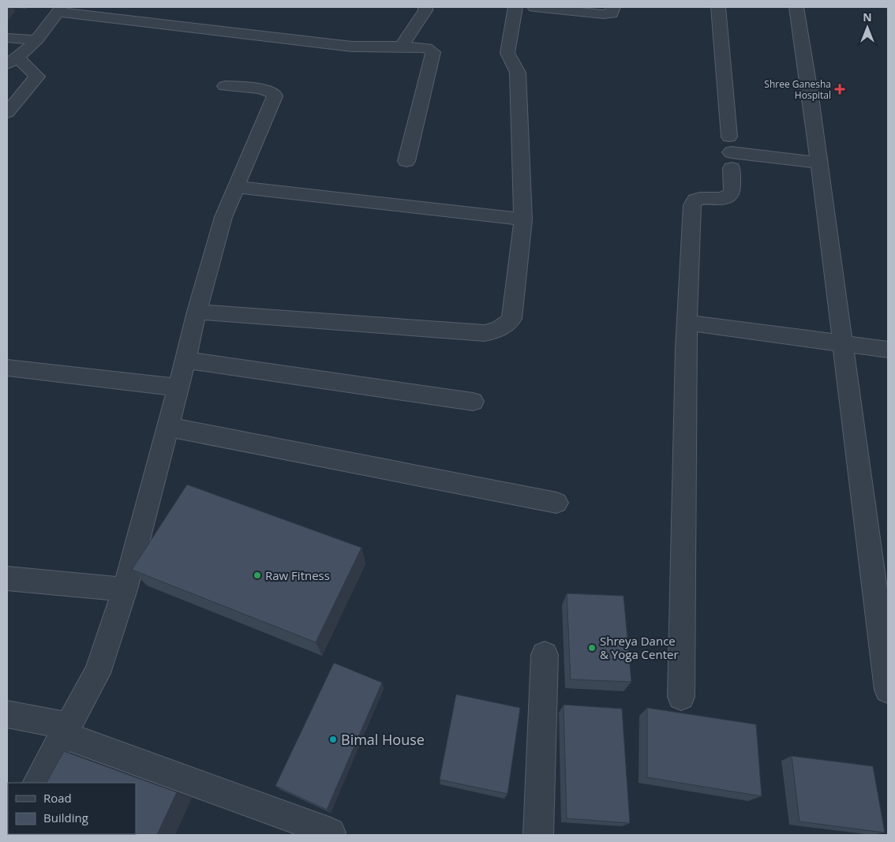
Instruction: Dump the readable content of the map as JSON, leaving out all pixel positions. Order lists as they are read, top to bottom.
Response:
{
  "places": {
    "health": ["Shree Ganesha Hospital"],
    "other": ["Raw Fitness", "Shreya Dance & Yoga Center", "Bimal House"]
  },
  "legend": ["Road", "Building"],
  "north": "top"
}
